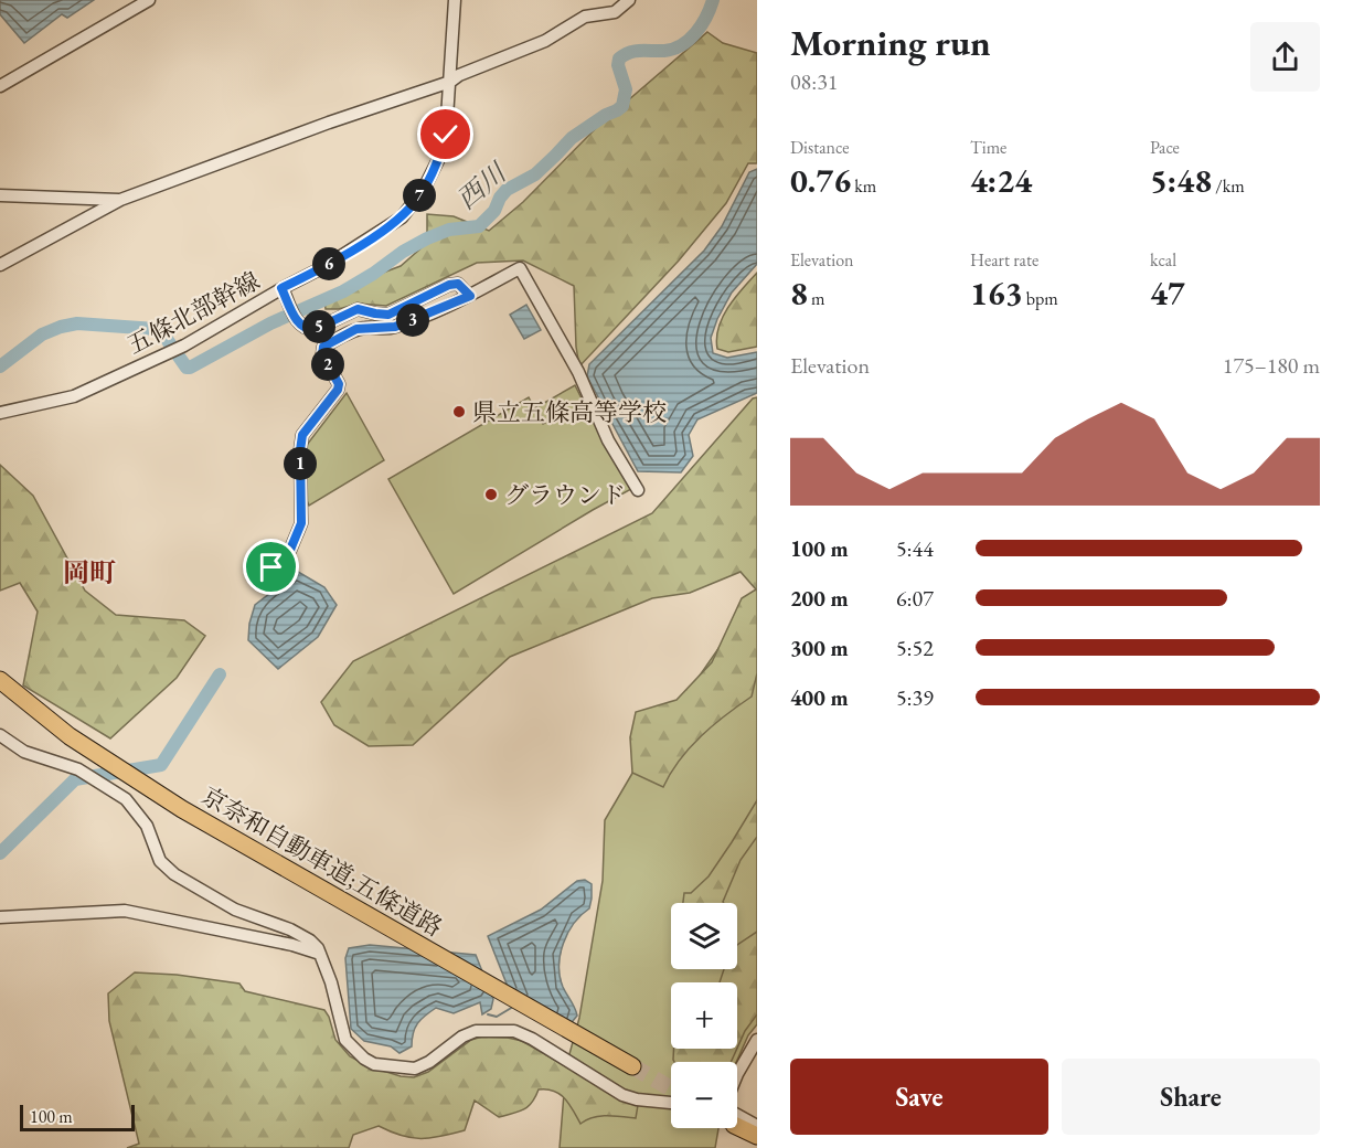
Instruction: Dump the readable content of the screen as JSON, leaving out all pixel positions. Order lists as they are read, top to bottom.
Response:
{
  "streets": {
    "highway": ["京奈和自動車道;五條道路"],
    "street": ["五條北部幹線"]
  },
  "districts": ["岡町"],
  "water": ["西川"],
  "places": ["県立五條高等学校", "グラウンド"],
  "scale_bar": "100 m",
  "page": {
    "heading": ["Morning run", "08:31"],
    "stats": [
      ["Distance", "0.76 km"],
      ["Time", "4:24"],
      ["Pace", "5:48 /km"],
      ["Elevation", "8 m"],
      ["Heart rate", "163 bpm"],
      ["kcal", "47"]
    ],
    "pins": [
      "7",
      "6",
      "3",
      "5",
      "2",
      "1"
    ],
    "chart": ["Elevation", "175–180 m"],
    "list": [
      {
        "name": "100 m",
        "note": "5:44"
      },
      {
        "name": "200 m",
        "note": "6:07"
      },
      {
        "name": "300 m",
        "note": "5:52"
      },
      {
        "name": "400 m",
        "note": "5:39"
      }
    ],
    "map_buttons": ["+", "−"],
    "buttons": ["Save", "Share"],
    "scale": "100 m"
  }
}
